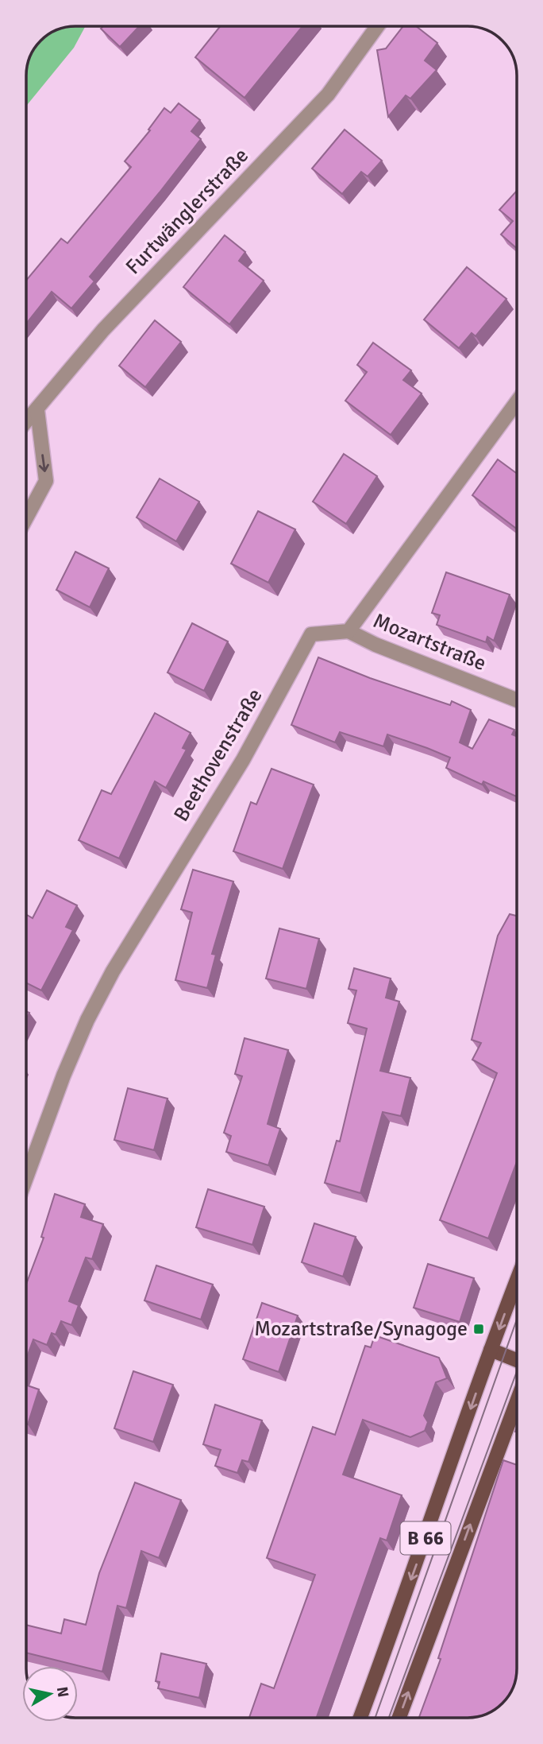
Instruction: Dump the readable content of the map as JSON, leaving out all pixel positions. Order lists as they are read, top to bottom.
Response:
{
  "streets": {
    "main road": ["B 66"],
    "street": ["Furtwänglerstraße", "Mozartstraße", "Beethovenstraße"]
  },
  "crossings": [
    ["Mozartstraße", "Beethovenstraße"]
  ],
  "places": {
    "transit": ["Mozartstraße/Synagoge"]
  },
  "north": "right"
}
